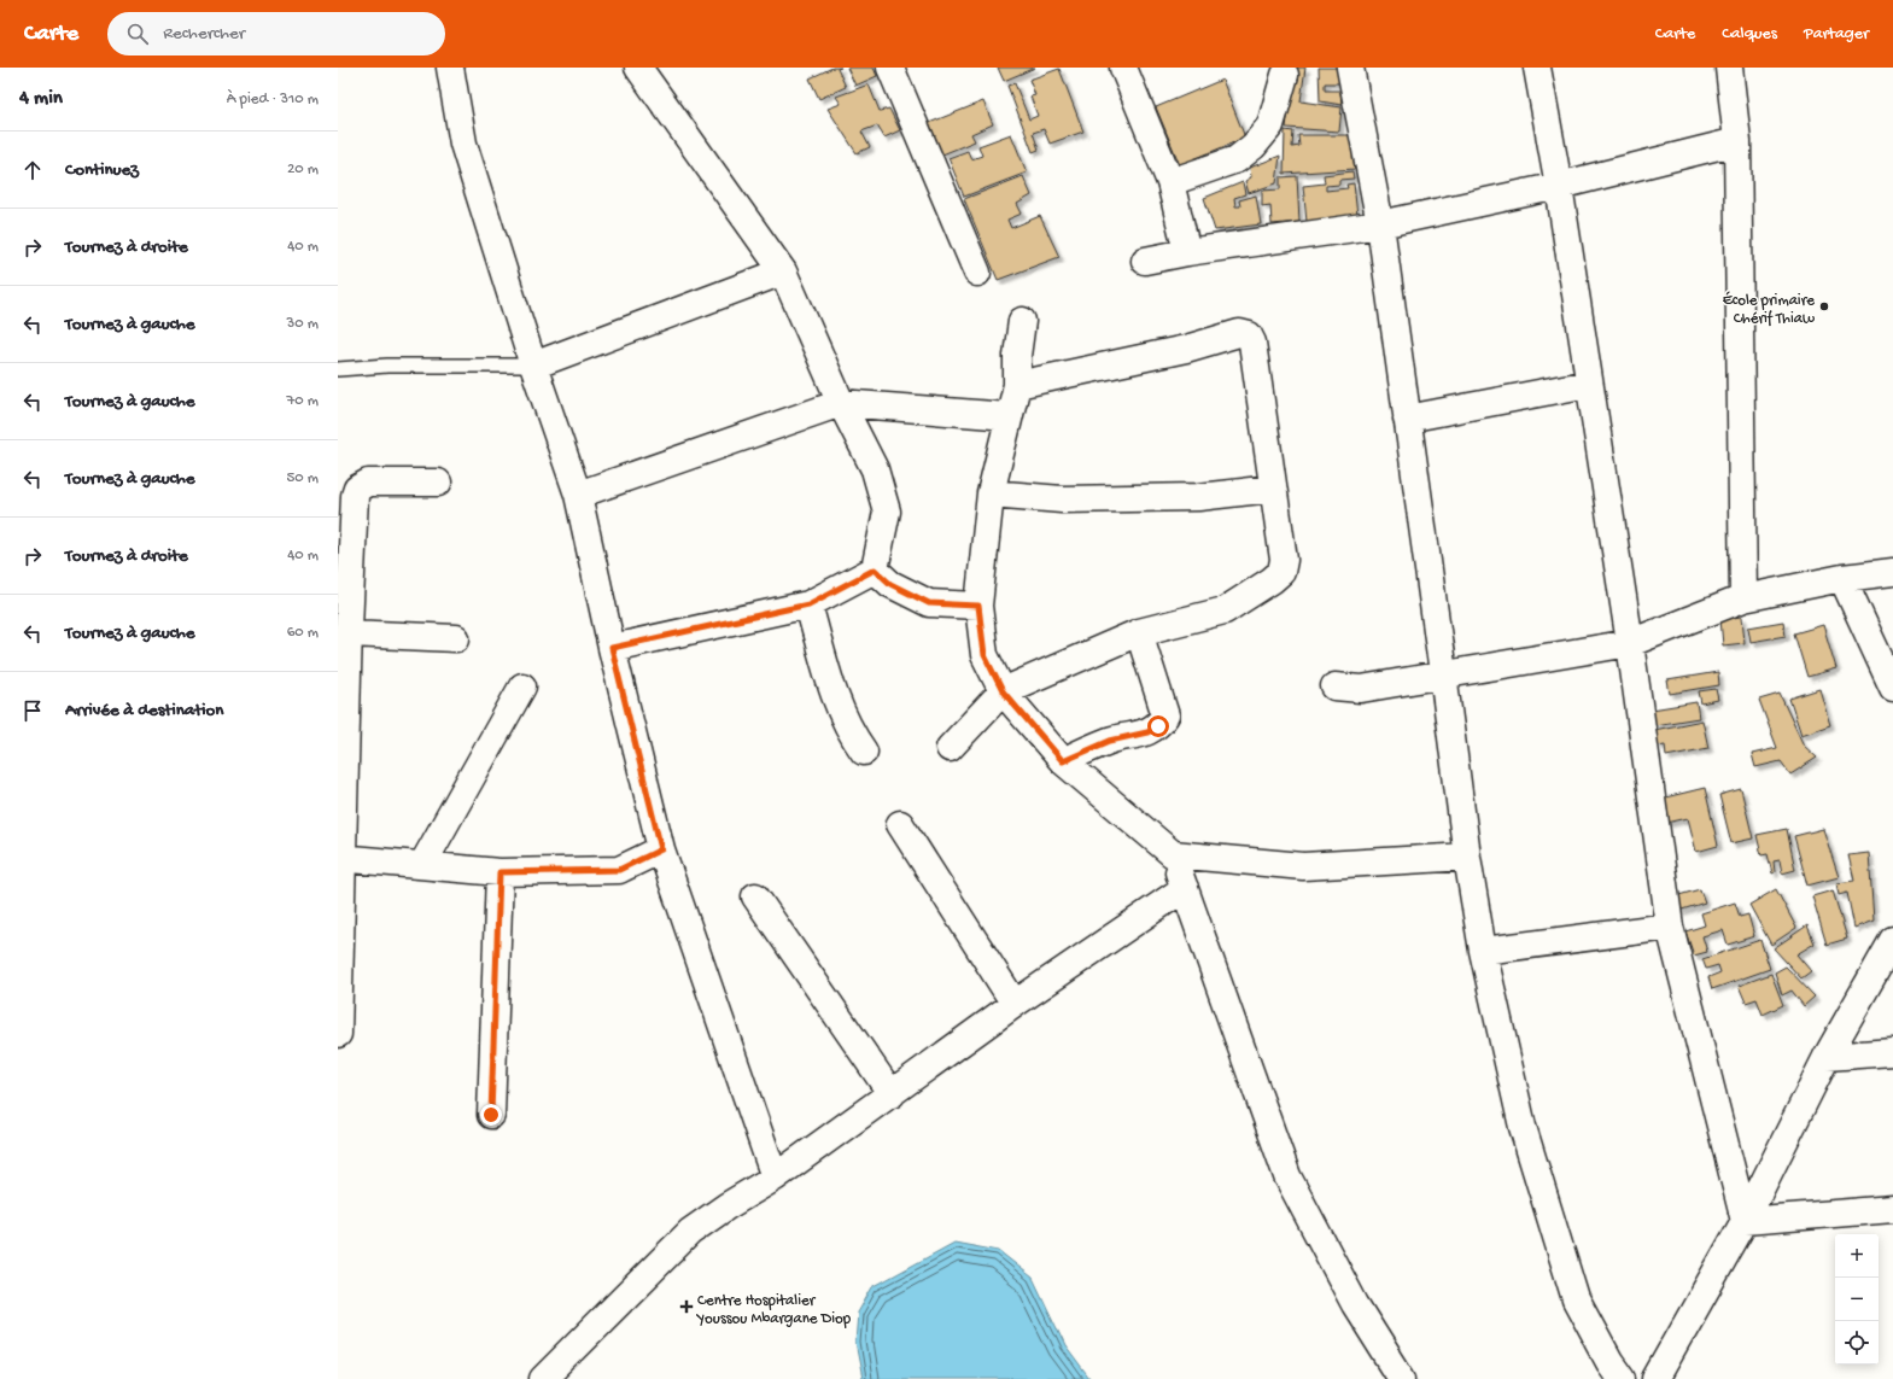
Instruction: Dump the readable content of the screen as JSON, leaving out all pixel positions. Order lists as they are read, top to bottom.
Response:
{
  "places": {
    "other": ["École primaire Chérif Thiaw"],
    "health": ["Centre Hospitalier Youssou Mbargane Diop"]
  },
  "page": {
    "header": "Carte",
    "search": "Rechercher",
    "nav": ["Carte", "Calques", "Partager"],
    "heading": ["4 min", "À pied · 310 m"],
    "list": [
      ["Continuez", "20 m"],
      ["Tournez à droite", "40 m"],
      ["Tournez à gauche", "30 m"],
      ["Tournez à gauche", "70 m"],
      ["Tournez à gauche", "50 m"],
      ["Tournez à droite", "40 m"],
      ["Tournez à gauche", "60 m"],
      "Arrivée à destination"
    ],
    "map_buttons": ["+", "−"]
  }
}
